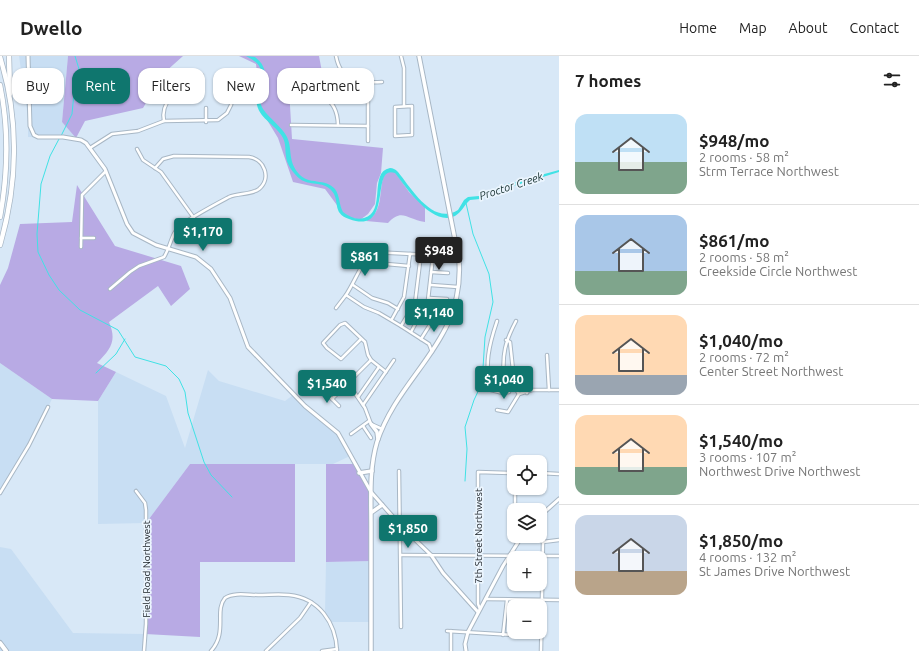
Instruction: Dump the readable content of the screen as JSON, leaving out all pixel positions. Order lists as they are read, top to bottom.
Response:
{
  "streets": {
    "street": ["7th Street Northwest", "Field Road Northwest"]
  },
  "water": ["Proctor Creek"],
  "page": {
    "header": "Dwello",
    "nav": [
      "Home",
      "Map",
      "About",
      "Contact"
    ],
    "heading": "7 homes",
    "chip": [
      "Buy",
      "Rent",
      "Filters",
      "New",
      "Apartment"
    ],
    "list": [
      {
        "name": "$948/mo",
        "note": "2 rooms · 58 m² · Strm Terrace Northwest"
      },
      {
        "name": "$861/mo",
        "note": "2 rooms · 58 m² · Creekside Circle Northwest"
      },
      {
        "name": "$1,040/mo",
        "note": "2 rooms · 72 m² · Center Street Northwest"
      },
      {
        "name": "$1,540/mo",
        "note": "3 rooms · 107 m² · Northwest Drive Northwest"
      },
      {
        "name": "$1,850/mo",
        "note": "4 rooms · 132 m² · St James Drive Northwest"
      }
    ],
    "price": [
      "$1,170",
      "$948",
      "$861",
      "$1,140",
      "$1,040",
      "$1,540",
      "$1,850"
    ],
    "map_buttons": ["+", "−"]
  }
}
